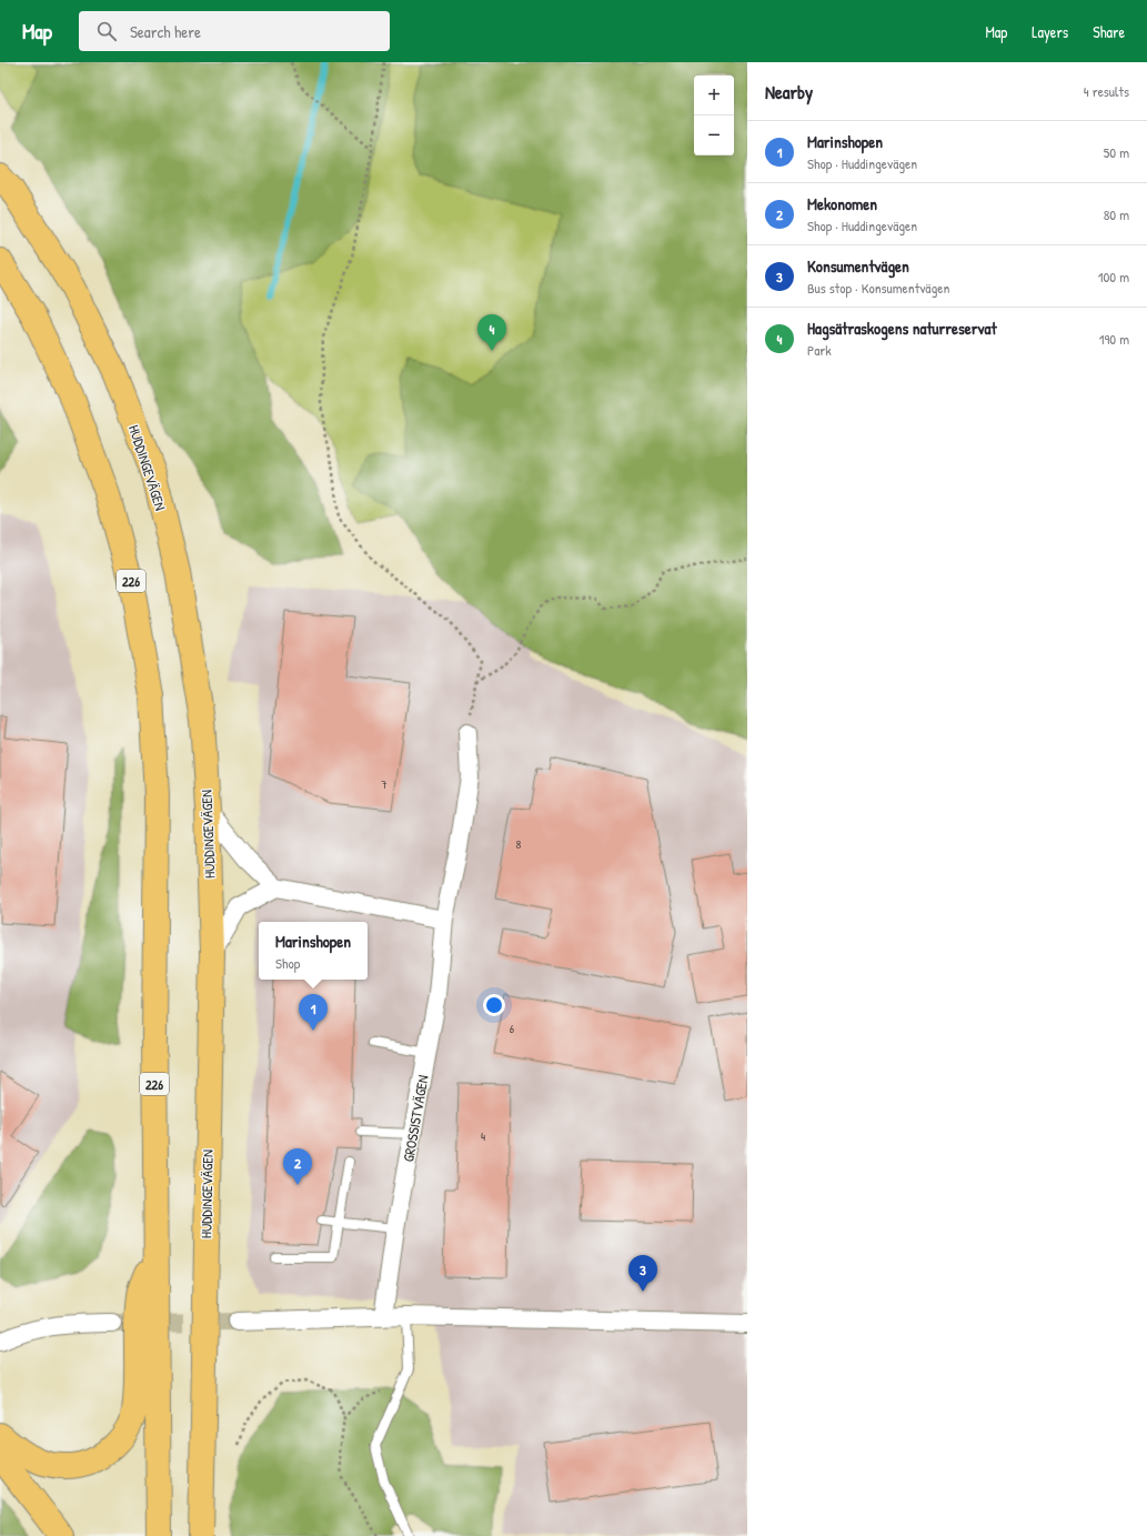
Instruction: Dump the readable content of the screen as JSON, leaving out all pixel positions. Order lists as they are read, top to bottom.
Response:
{
  "streets": {
    "main road": ["HUDDINGEVÄGEN", "226"],
    "street": ["GROSSISTVÄGEN"]
  },
  "house_numbers": [
    "7",
    "8",
    "6",
    "4"
  ],
  "page": {
    "header": "Map",
    "search": "Search here",
    "nav": ["Map", "Layers", "Share"],
    "heading": ["Nearby", "4 results"],
    "map_buttons": ["+", "−"],
    "list": [
      {
        "mark": "1",
        "name": "Marinshopen",
        "note": "Shop · Huddingevägen",
        "value": "50 m"
      },
      {
        "mark": "2",
        "name": "Mekonomen",
        "note": "Shop · Huddingevägen",
        "value": "80 m"
      },
      {
        "mark": "3",
        "name": "Konsumentvägen",
        "note": "Bus stop · Konsumentvägen",
        "value": "100 m"
      },
      {
        "mark": "4",
        "name": "Hagsätraskogens naturreservat",
        "note": "Park",
        "value": "190 m"
      }
    ],
    "pins": [
      "4",
      "1",
      "2",
      "3"
    ],
    "popup": ["Marinshopen", "Shop"]
  }
}
